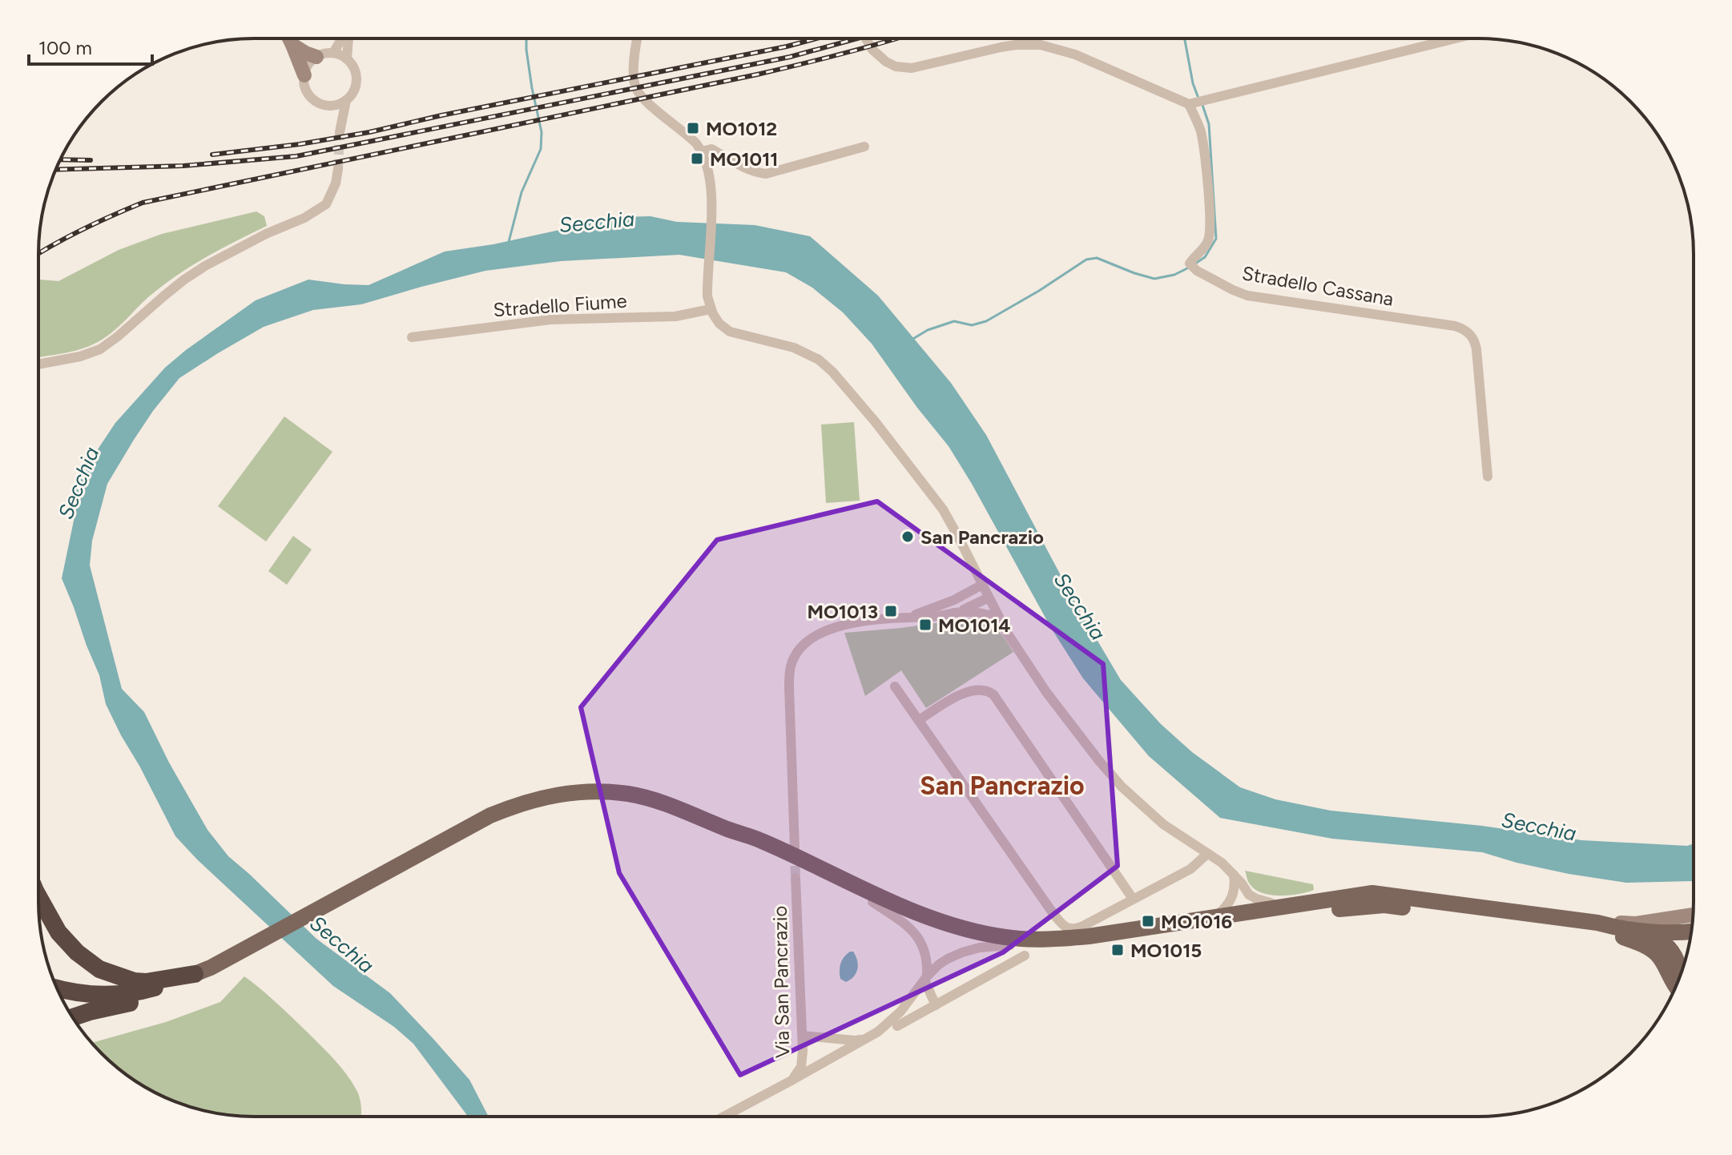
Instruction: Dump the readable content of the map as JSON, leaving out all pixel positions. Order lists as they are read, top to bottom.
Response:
{
  "streets": {
    "street": ["Stradello Cassana", "Stradello Fiume", "Via San Pancrazio"]
  },
  "districts": ["San Pancrazio"],
  "water": ["Secchia"],
  "places": {
    "transit": [
      "MO1012",
      "MO1011",
      "MO1013",
      "MO1014",
      "MO1016",
      "MO1015"
    ],
    "other": ["San Pancrazio"]
  },
  "scale_bar": "100 m"
}
